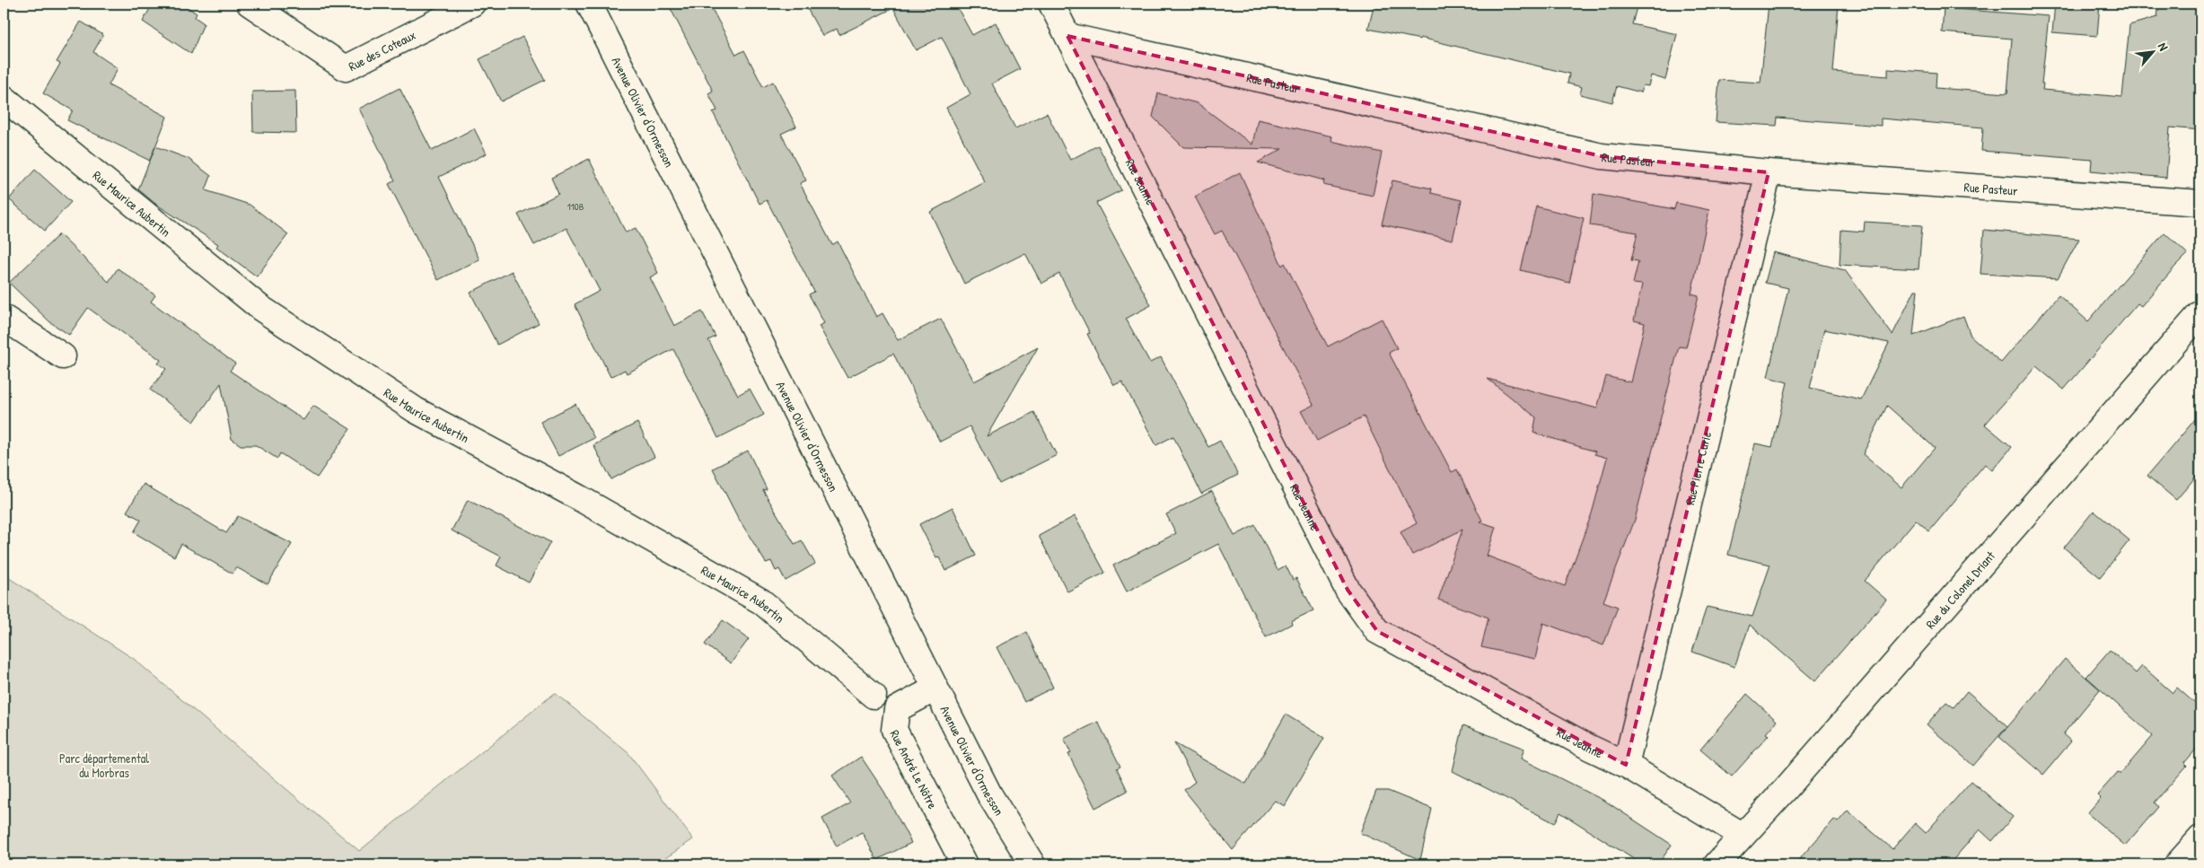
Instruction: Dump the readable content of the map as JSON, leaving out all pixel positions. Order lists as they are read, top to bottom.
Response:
{
  "streets": {
    "street": [
      "Rue des Coteaux",
      "Rue Pasteur",
      "Avenue Olivier d'Ormesson",
      "Rue Jeanne",
      "Rue Maurice Aubertin",
      "Rue Pierre Curie",
      "Rue du Colonel Driant",
      "Rue André Le Nôtre"
    ]
  },
  "crossings": [
    ["Rue Pasteur", "Rue Jeanne"],
    ["Rue Pasteur", "Rue Pierre Curie"],
    ["Avenue Olivier d'Ormesson", "Rue André Le Nôtre"],
    ["Rue Jeanne", "Rue Pierre Curie"],
    ["Rue Jeanne", "Rue du Colonel Driant"]
  ],
  "parks": ["Parc départemental du Morbras"],
  "house_numbers": ["110B"],
  "north": "top right"
}
